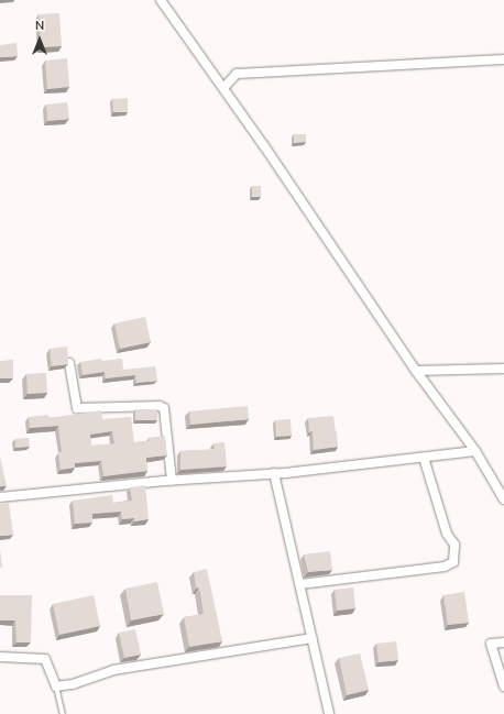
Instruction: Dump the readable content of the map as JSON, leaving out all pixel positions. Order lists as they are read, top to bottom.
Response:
{
  "north": "top"
}
